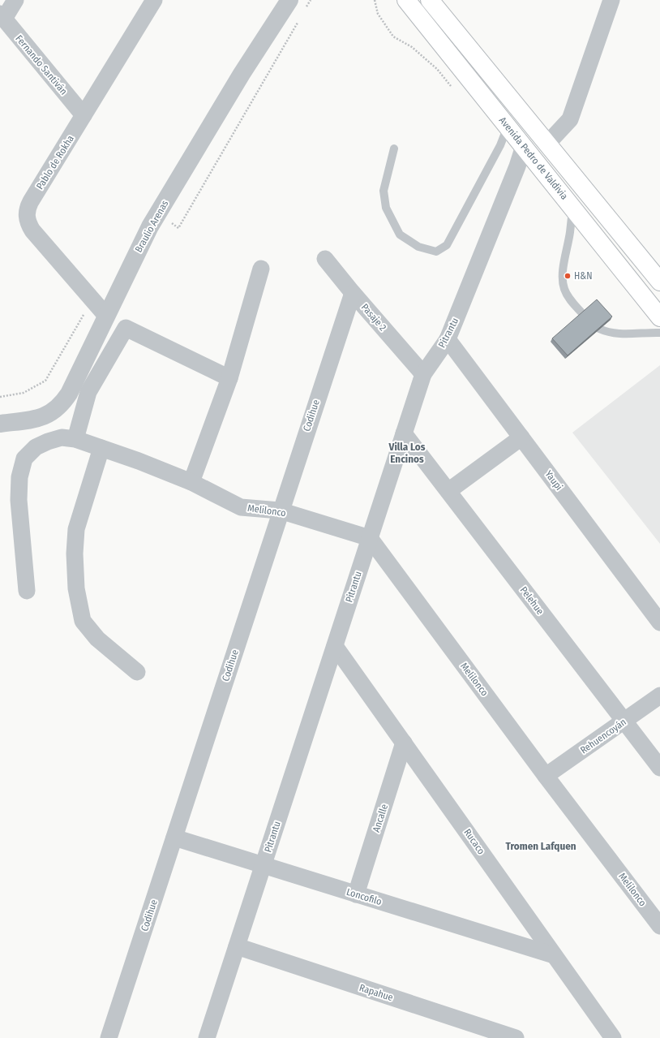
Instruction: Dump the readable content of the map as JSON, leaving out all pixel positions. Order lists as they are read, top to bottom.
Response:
{
  "streets": {
    "main road": ["Avenida Pedro de Valdivia"],
    "street": [
      "Fernando Santiván",
      "Pablo de Rokha",
      "Braulio Arenas",
      "Pasaje 2",
      "Pitrantu",
      "Codihue",
      "Yaupi",
      "Melilonco",
      "Pelehue",
      "Rehuencoyán",
      "Ancalle",
      "Rucaco",
      "Loncofilo",
      "Rapahue"
    ]
  },
  "crossings": [
    ["Fernando Santiván", "Pablo de Rokha"],
    ["Avenida Pedro de Valdivia", "Pitrantu"],
    ["Pablo de Rokha", "Braulio Arenas"],
    ["Pasaje 2", "Pitrantu"],
    ["Pasaje 2", "Codihue"],
    ["Pitrantu", "Yaupi"],
    ["Pitrantu", "Melilonco"],
    ["Pitrantu", "Pelehue"],
    ["Pitrantu", "Rucaco"],
    ["Pitrantu", "Loncofilo"],
    ["Pitrantu", "Rapahue"],
    ["Codihue", "Melilonco"],
    ["Codihue", "Loncofilo"],
    ["Melilonco", "Rehuencoyán"],
    ["Pelehue", "Rehuencoyán"],
    ["Ancalle", "Rucaco"],
    ["Ancalle", "Loncofilo"],
    ["Rucaco", "Loncofilo"]
  ],
  "districts": ["Villa Los Encinos", "Tromen Lafquen"],
  "places": ["H&N"]
}
